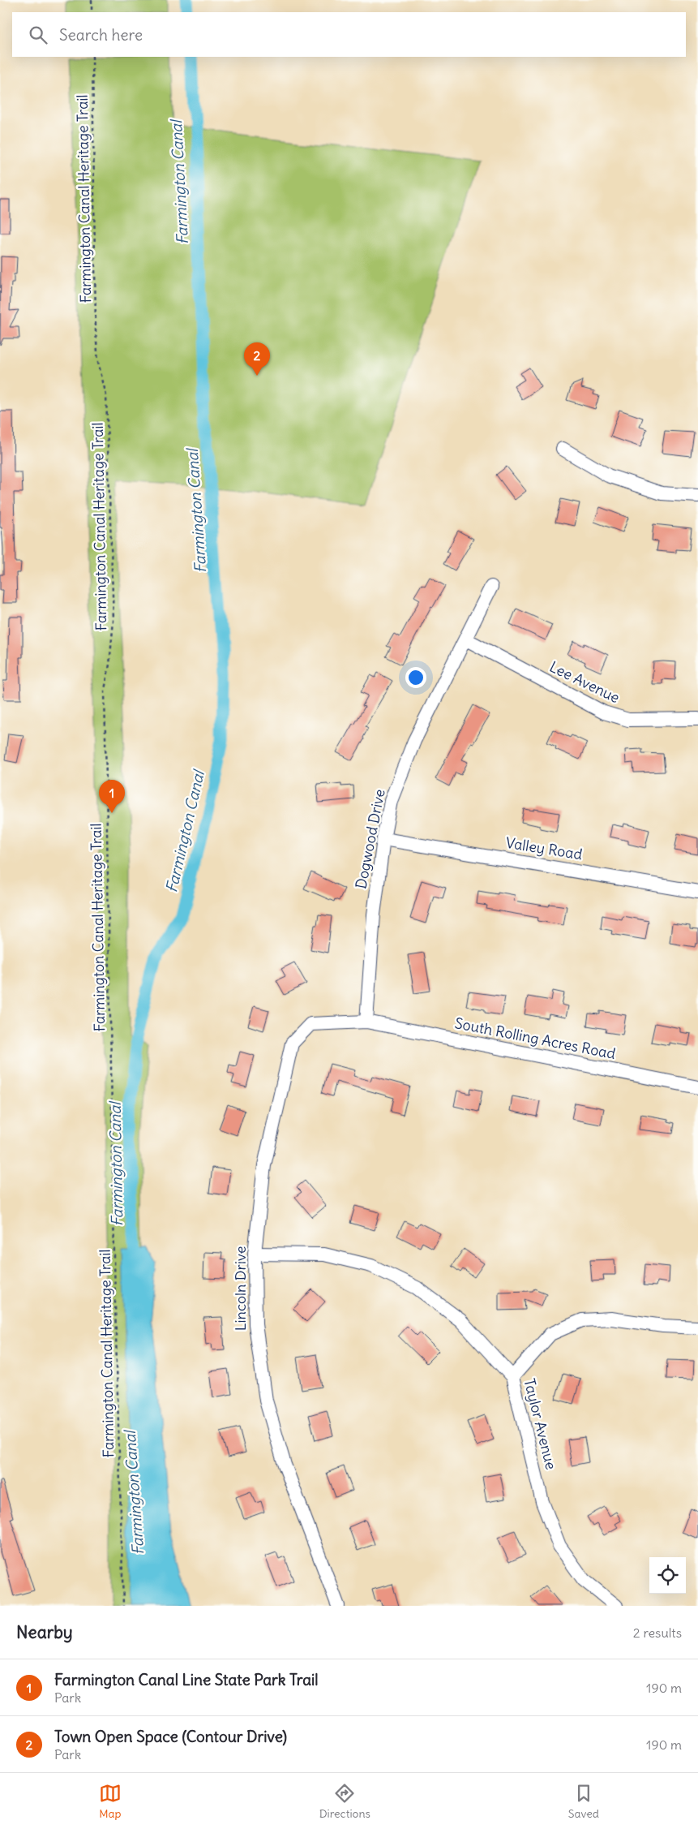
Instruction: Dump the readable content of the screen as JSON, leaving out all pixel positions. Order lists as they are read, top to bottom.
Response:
{
  "streets": {
    "street": [
      "Lee Avenue",
      "Dogwood Drive",
      "Valley Road",
      "South Rolling Acres Road",
      "Lincoln Drive",
      "Taylor Avenue"
    ],
    "path": ["Farmington Canal Heritage Trail"]
  },
  "crossings": [
    ["Lee Avenue", "Dogwood Drive"],
    ["Dogwood Drive", "Valley Road"],
    ["Dogwood Drive", "South Rolling Acres Road"],
    ["Dogwood Drive", "Lincoln Drive"],
    ["South Rolling Acres Road", "Lincoln Drive"],
    ["Lincoln Drive", "Taylor Avenue"]
  ],
  "water": ["Farmington Canal"],
  "page": {
    "search": "Search here",
    "pins": ["2", "1"],
    "heading": ["Nearby", "2 results"],
    "list": [
      {
        "mark": "1",
        "name": "Farmington Canal Line State Park Trail",
        "note": "Park",
        "value": "190 m"
      },
      {
        "mark": "2",
        "name": "Town Open Space (Contour Drive)",
        "note": "Park",
        "value": "190 m"
      }
    ],
    "nav": ["Map", "Directions", "Saved"]
  }
}
